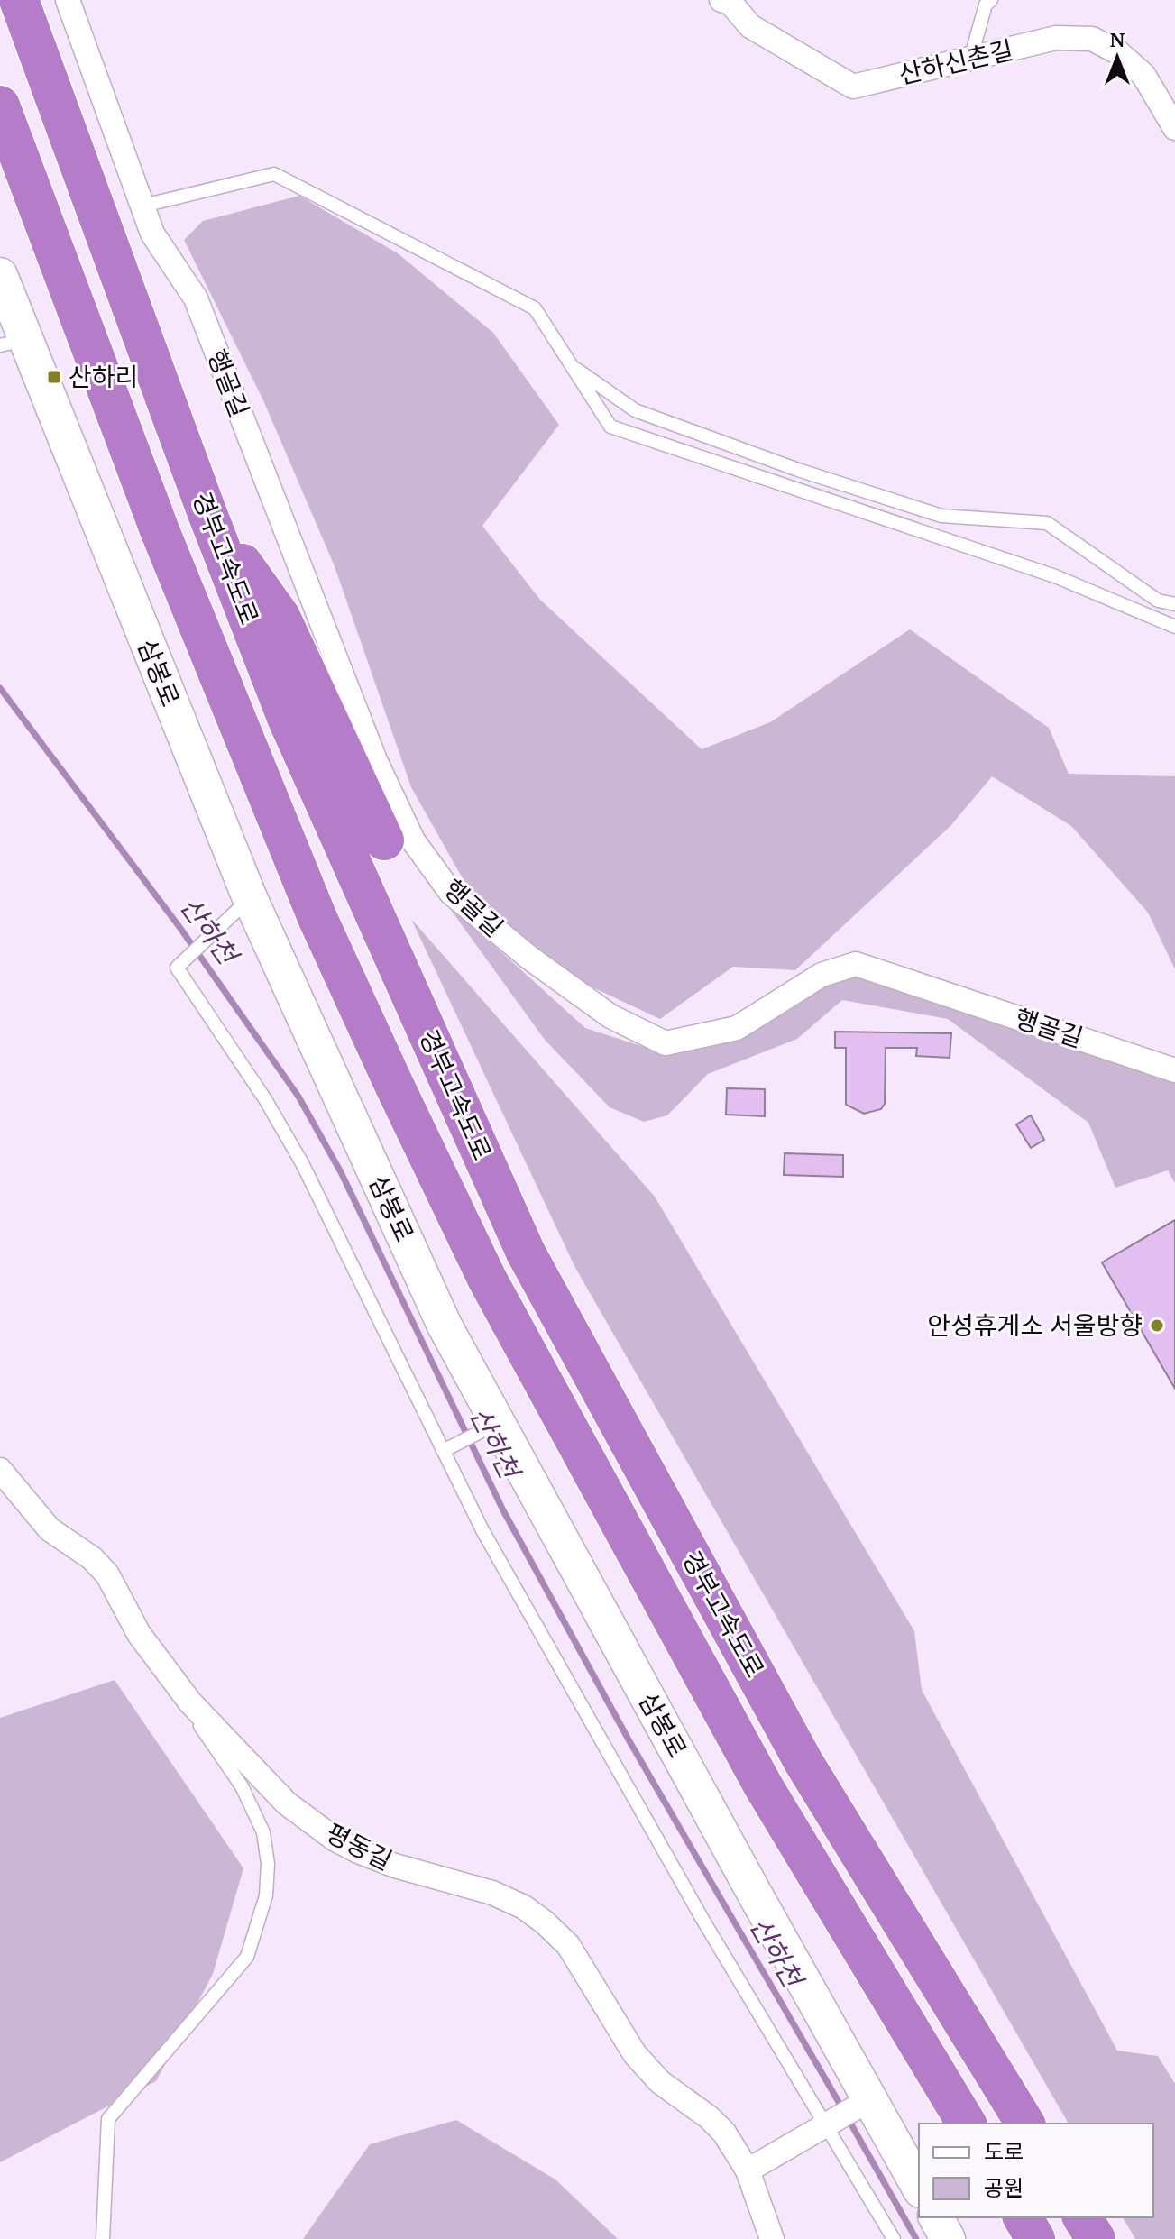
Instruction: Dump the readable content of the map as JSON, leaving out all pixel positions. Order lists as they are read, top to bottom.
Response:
{
  "streets": {
    "highway": ["경부고속도로"],
    "main road": ["삼봉로"],
    "street": ["산하신촌길", "행골길", "평동길"]
  },
  "water": ["산하천"],
  "places": {
    "transit": ["산하리"],
    "other": ["안성휴게소 서울방향"]
  },
  "legend": ["도로", "공원"],
  "north": "top"
}
